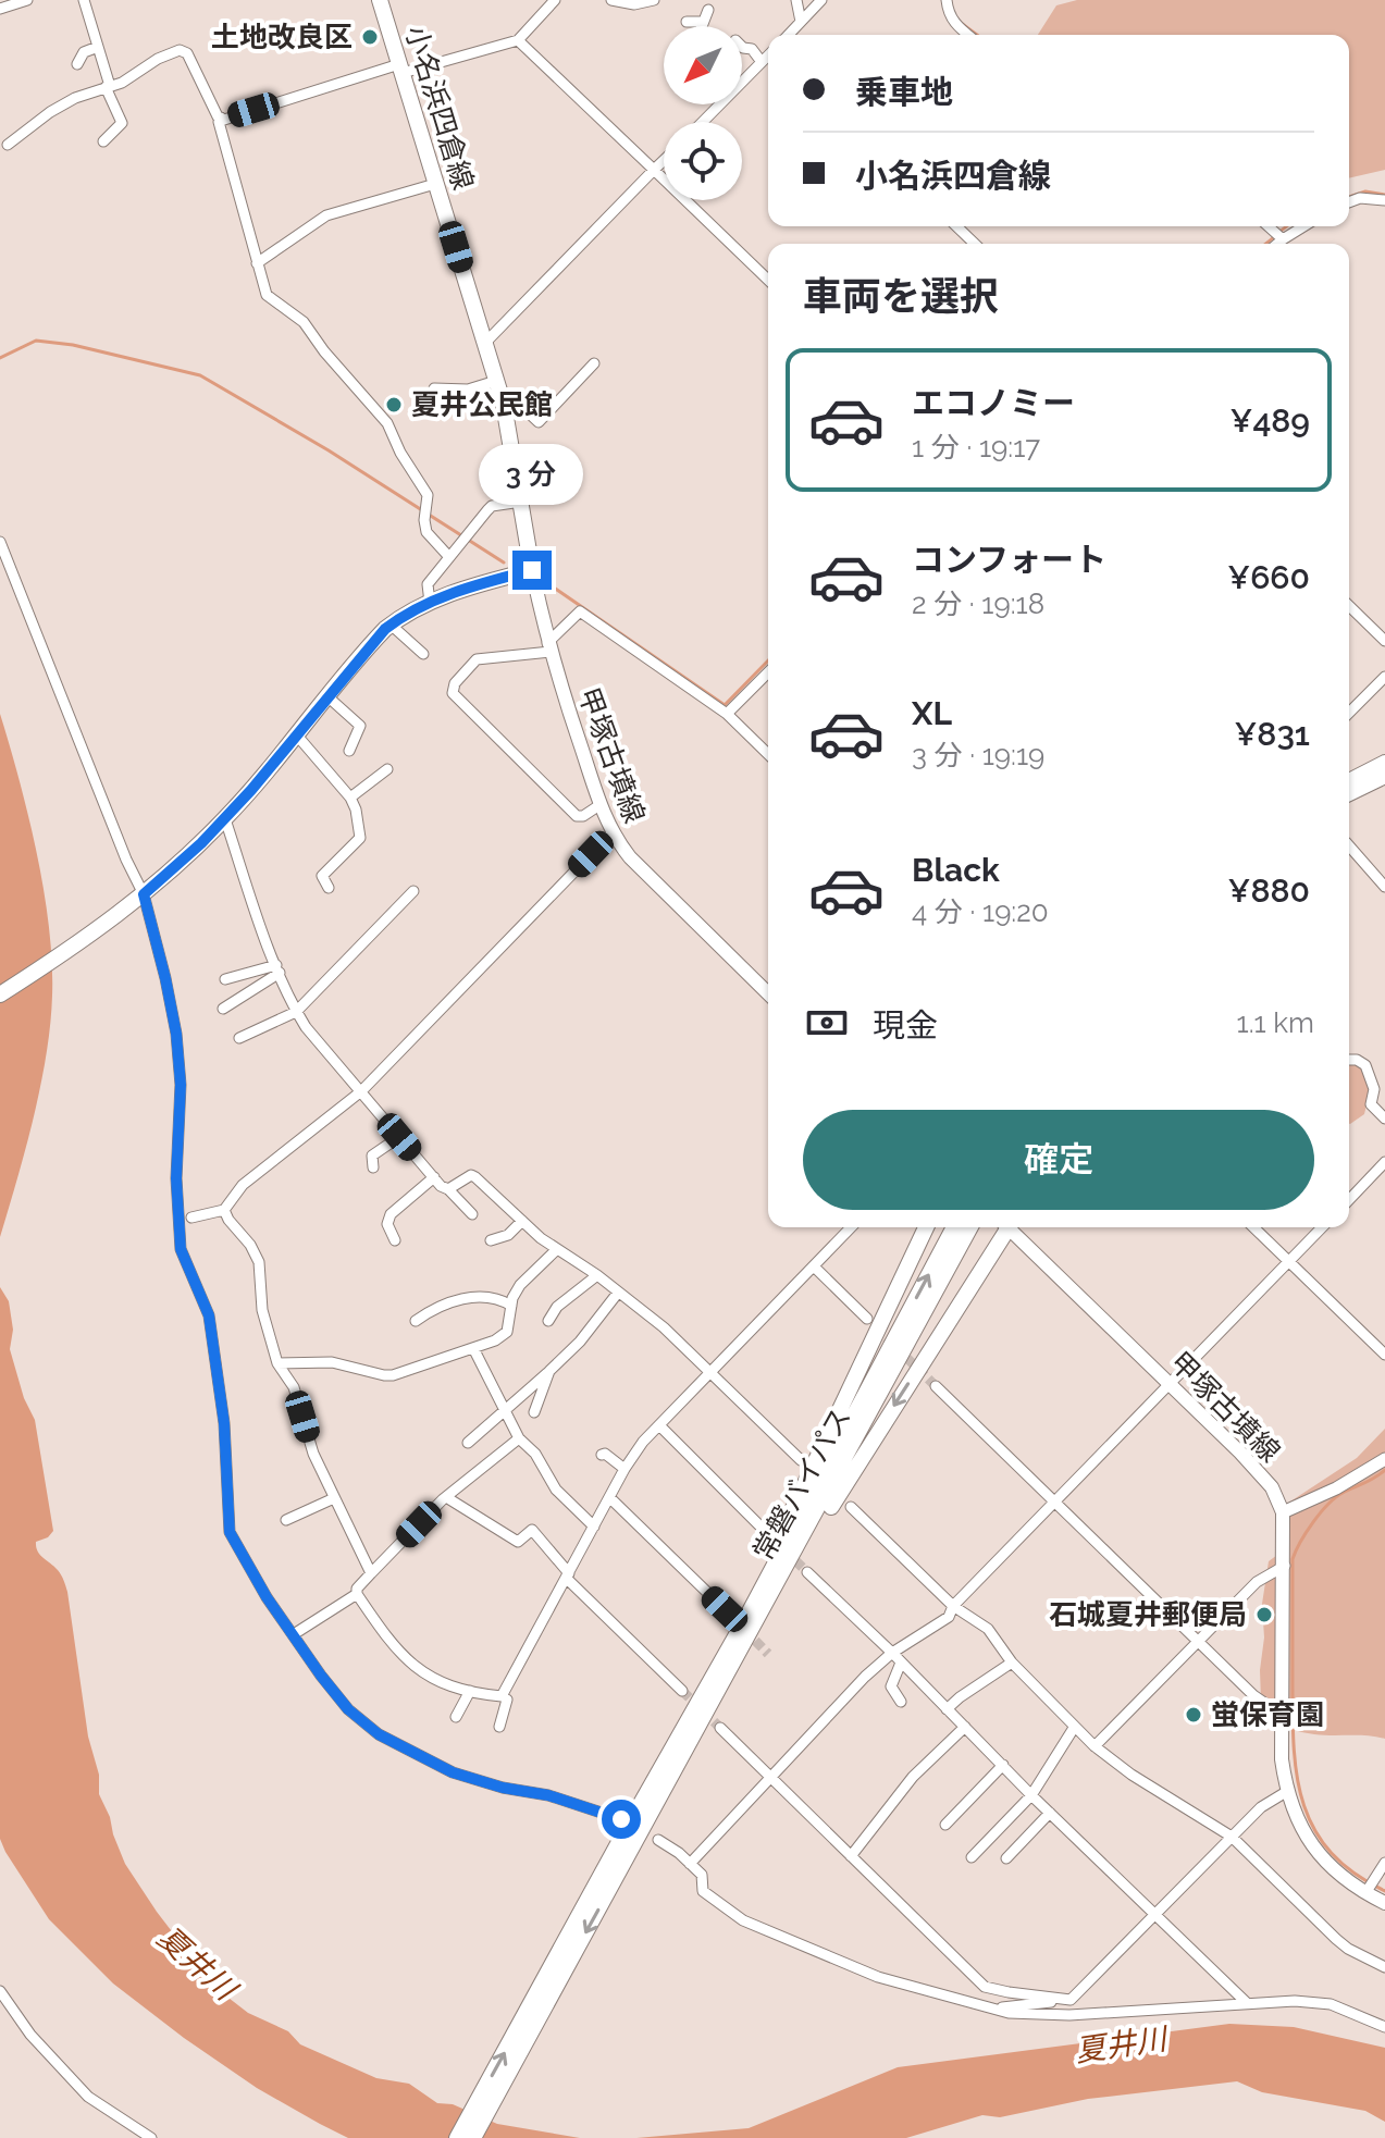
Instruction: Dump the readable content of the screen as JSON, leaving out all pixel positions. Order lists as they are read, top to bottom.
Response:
{
  "streets": {
    "main road": ["小名浜四倉線", "甲塚古墳線", "常磐バイパス"]
  },
  "crossings": [
    ["小名浜四倉線", "甲塚古墳線"]
  ],
  "water": ["夏井川"],
  "places": [
    "土地改良区",
    "夏井公民館",
    "石城夏井郵便局",
    "蛍保育園"
  ],
  "north": "bottom left",
  "page": {
    "banner": ["乗車地", "小名浜四倉線"],
    "heading": "車両を選択",
    "list": [
      {
        "name": "エコノミー",
        "note": "1 分 · 19:17",
        "value": "¥489"
      },
      {
        "name": "コンフォート",
        "note": "2 分 · 19:18",
        "value": "¥660"
      },
      {
        "name": "XL",
        "note": "3 分 · 19:19",
        "value": "¥831"
      },
      {
        "name": "Black",
        "note": "4 分 · 19:20",
        "value": "¥880"
      }
    ],
    "bubble": "3 分",
    "pay": ["現金", "1.1 km"],
    "buttons": "確定"
  }
}
